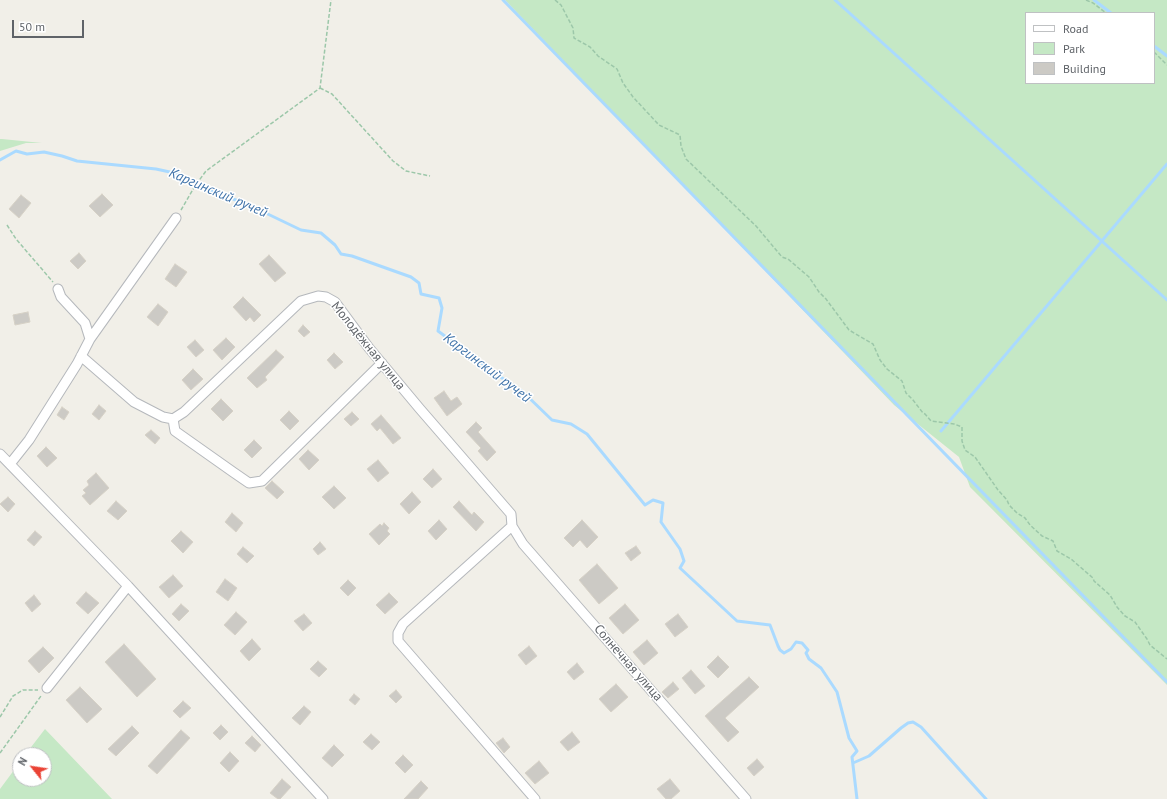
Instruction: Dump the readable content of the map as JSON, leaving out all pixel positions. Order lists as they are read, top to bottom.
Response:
{
  "streets": {
    "street": ["Молодёжная улица", "Солнечная улица"]
  },
  "crossings": [
    ["Молодёжная улица", "Солнечная улица"]
  ],
  "water": ["Каргинский ручей"],
  "legend": ["Road", "Park", "Building"],
  "scale_bar": "50 m",
  "north": "top left"
}
